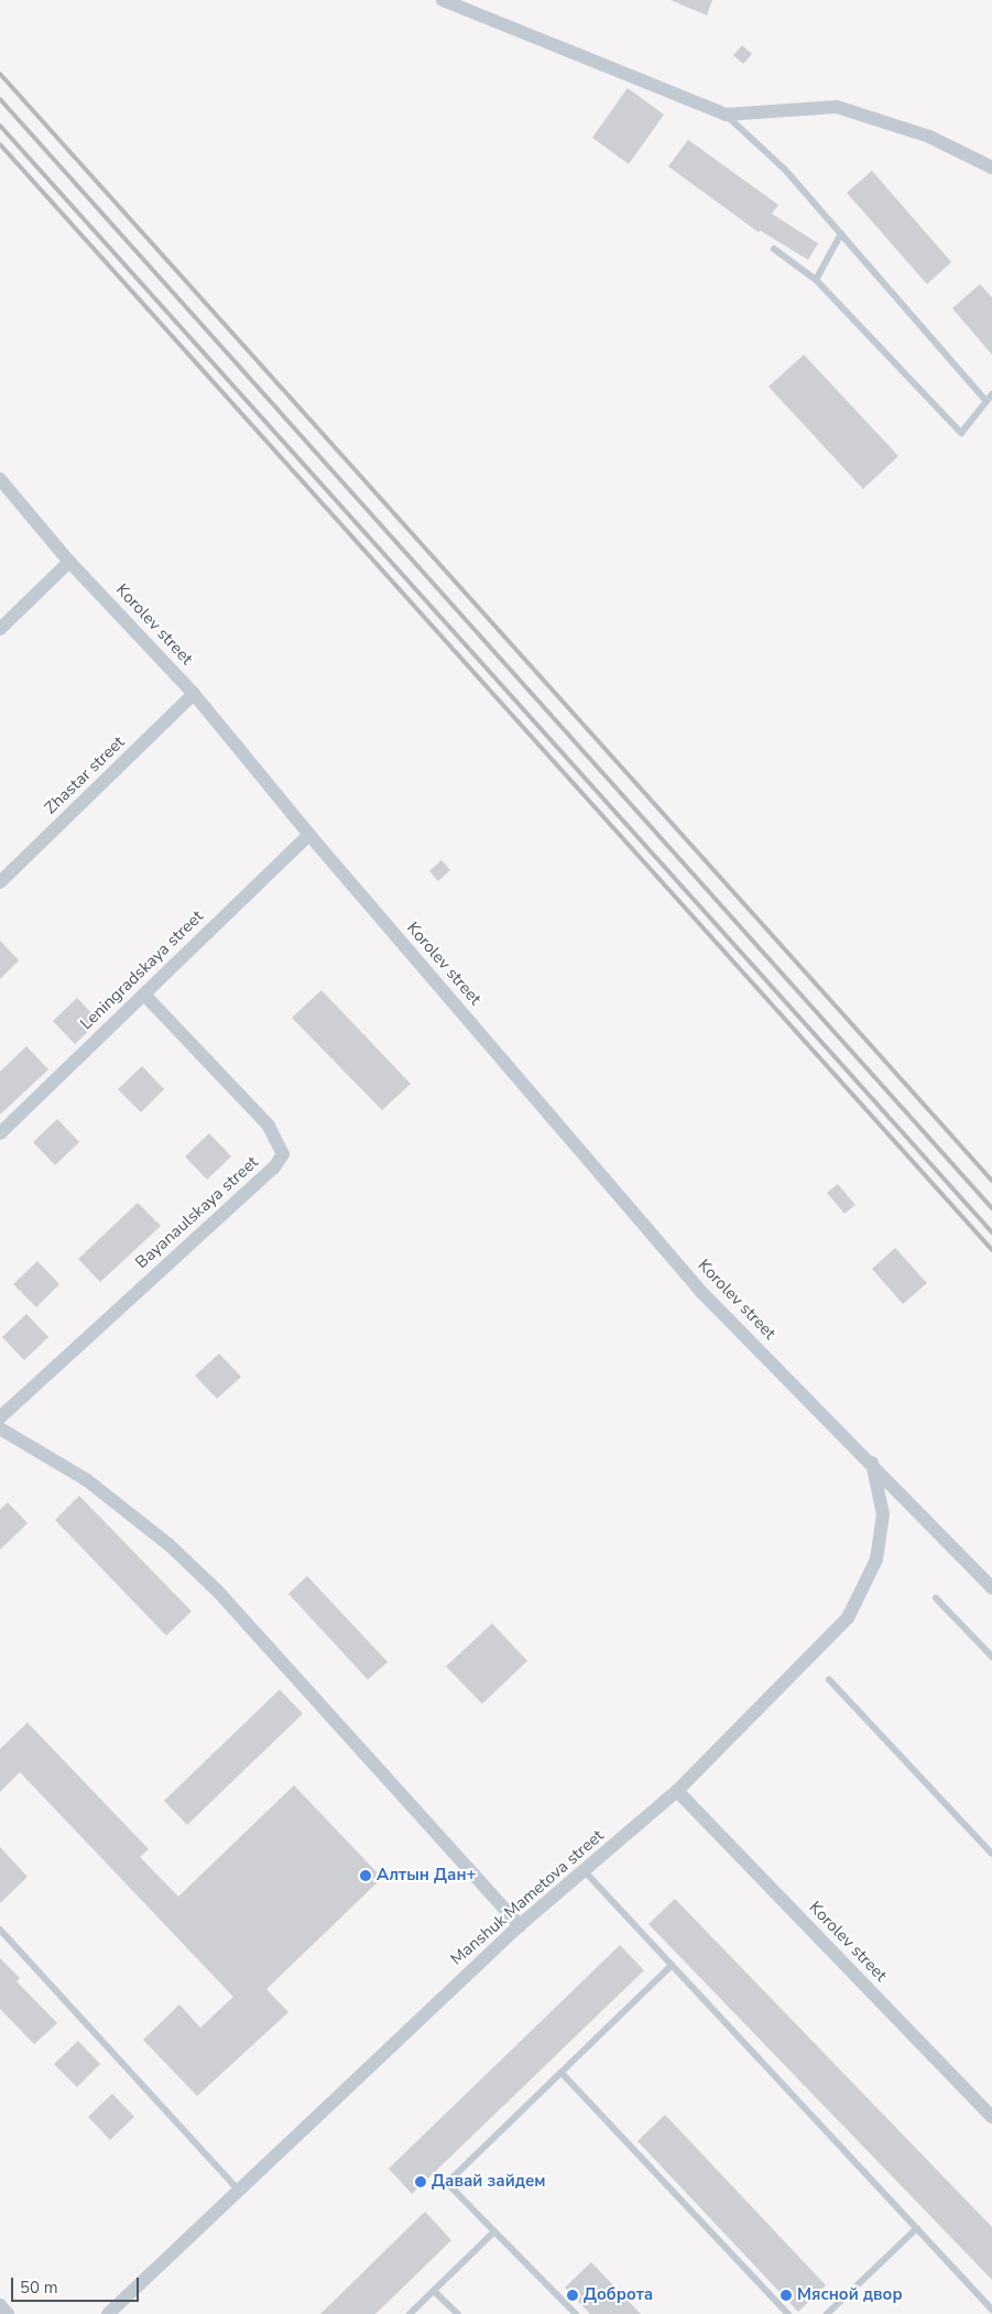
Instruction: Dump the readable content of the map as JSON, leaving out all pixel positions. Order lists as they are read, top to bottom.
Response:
{
  "streets": {
    "street": [
      "Korolev street",
      "Zhastar street",
      "Leningradskaya street",
      "Bayanaulskaya street",
      "Manshuk Mametova street"
    ]
  },
  "crossings": [
    ["Korolev street", "Zhastar street"],
    ["Korolev street", "Leningradskaya street"],
    ["Korolev street", "Manshuk Mametova street"],
    ["Leningradskaya street", "Bayanaulskaya street"]
  ],
  "places": [
    "Алтын Дан+",
    "Давай зайдем",
    "Доброта",
    "Мясной двор"
  ],
  "scale_bar": "50 m"
}
